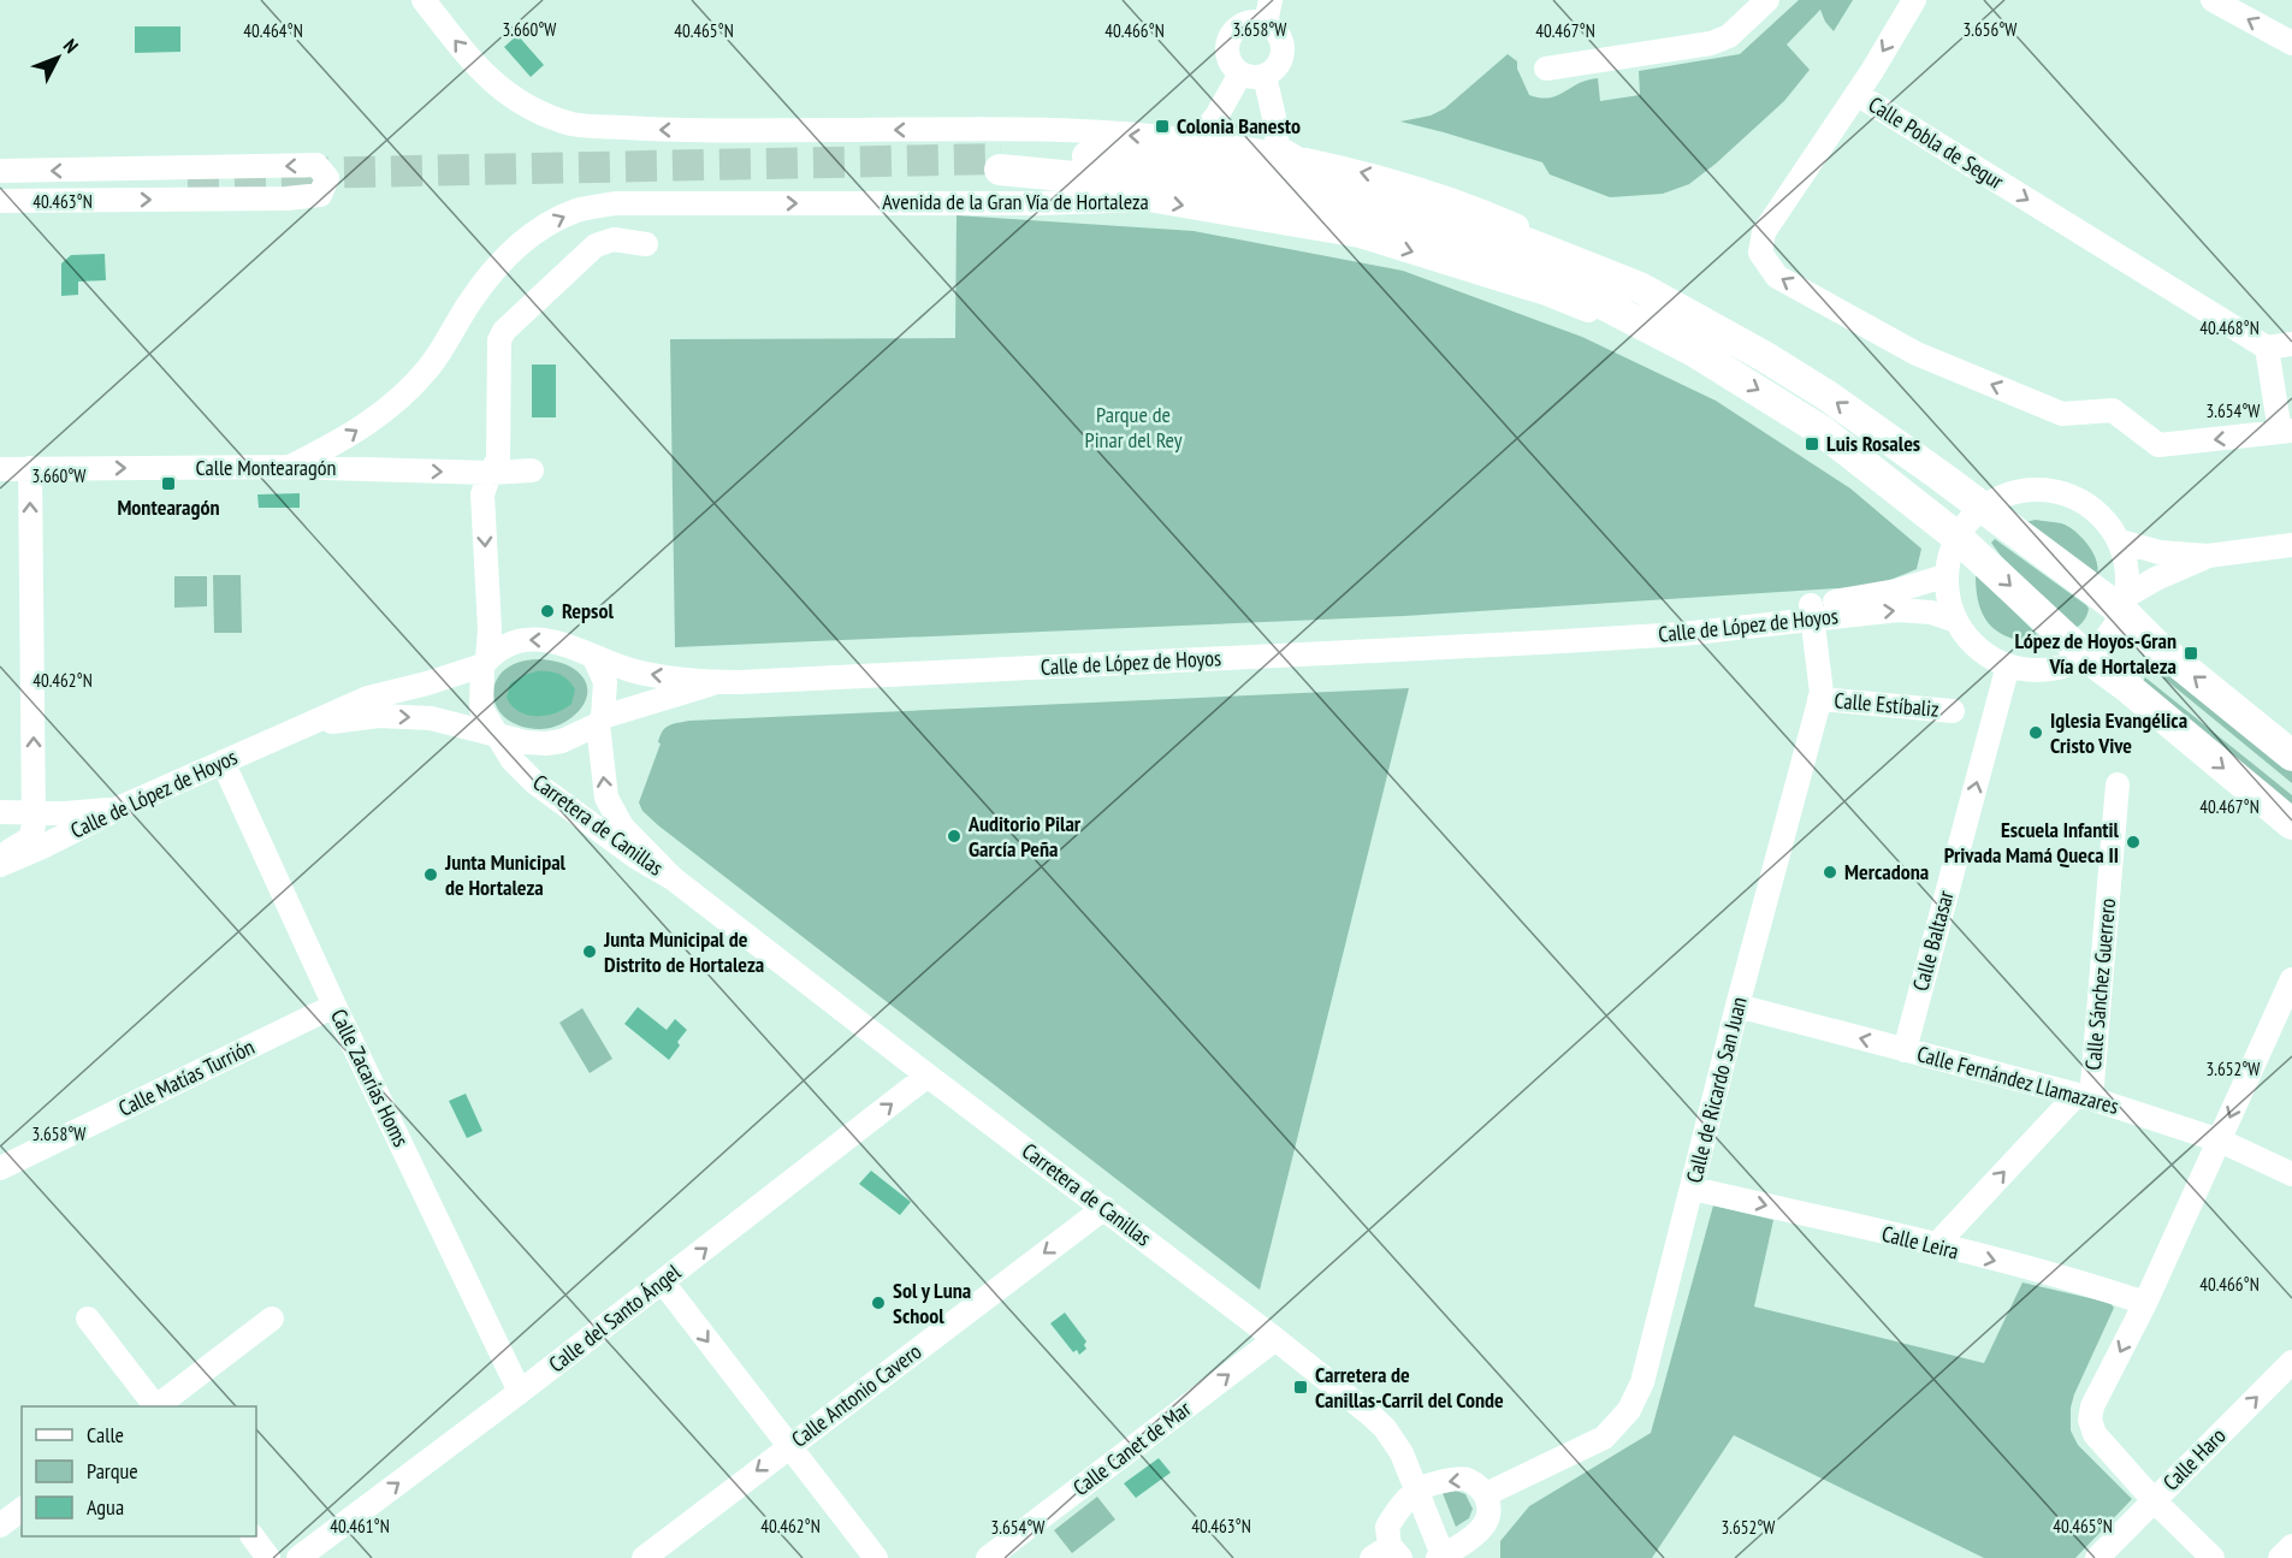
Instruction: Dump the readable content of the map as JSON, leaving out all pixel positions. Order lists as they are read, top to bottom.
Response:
{
  "streets": {
    "main road": ["Avenida de la Gran Vía de Hortaleza"],
    "street": [
      "Calle Pobla de Segur",
      "Calle Montearagón",
      "Calle de López de Hoyos",
      "Calle Estíbaliz",
      "Carretera de Canillas",
      "Calle Baltasar",
      "Calle Sánchez Guerrero",
      "Calle Matías Turrión",
      "Calle Zacarías Homs",
      "Calle Fernández Llamazares",
      "Calle de Ricardo San Juan",
      "Calle Leira",
      "Calle del Santo Ángel",
      "Calle Antonio Cavero",
      "Calle Canet de Mar",
      "Calle Haro"
    ]
  },
  "crossings": [
    ["Avenida de la Gran Vía de Hortaleza", "Calle Montearagón"],
    ["Calle de López de Hoyos", "Carretera de Canillas"],
    ["Calle de López de Hoyos", "Calle Zacarías Homs"],
    ["Calle de López de Hoyos", "Calle de Ricardo San Juan"],
    ["Calle Estíbaliz", "Calle de Ricardo San Juan"],
    ["Carretera de Canillas", "Calle del Santo Ángel"],
    ["Carretera de Canillas", "Calle Antonio Cavero"],
    ["Carretera de Canillas", "Calle Canet de Mar"],
    ["Calle Baltasar", "Calle Fernández Llamazares"],
    ["Calle Sánchez Guerrero", "Calle Fernández Llamazares"],
    ["Calle Sánchez Guerrero", "Calle Leira"],
    ["Calle Matías Turrión", "Calle Zacarías Homs"],
    ["Calle Zacarías Homs", "Calle del Santo Ángel"],
    ["Calle Fernández Llamazares", "Calle de Ricardo San Juan"],
    ["Calle de Ricardo San Juan", "Calle Leira"]
  ],
  "one_way": [
    "Calle Montearagón",
    "Calle Baltasar",
    "Calle Leira",
    "Calle del Santo Ángel",
    "Calle Antonio Cavero",
    "Calle Canet de Mar"
  ],
  "parks": ["Parque de Pinar del Rey"],
  "places": {
    "transit": [
      "Colonia Banesto",
      "Luis Rosales",
      "Montearagón",
      "López de Hoyos-Gran Vía de Hortaleza",
      "Carretera de Canillas-Carril del Conde"
    ],
    "other": [
      "Repsol",
      "Iglesia Evangélica Cristo Vive",
      "Auditorio Pilar García Peña",
      "Escuela Infantil Privada Mamá Queca II",
      "Mercadona",
      "Junta Municipal de Hortaleza",
      "Junta Municipal de Distrito de Hortaleza",
      "Sol y Luna School"
    ]
  },
  "legend": ["Calle", "Parque", "Agua"],
  "north": "top right",
  "coordinates": [
    "3.656°W",
    "3.660°W",
    "3.658°W",
    "40.464°N",
    "40.465°N",
    "40.466°N",
    "40.467°N",
    "40.463°N",
    "40.468°N",
    "3.654°W",
    "40.462°N",
    "3.652°W",
    "40.461°N"
  ]
}
